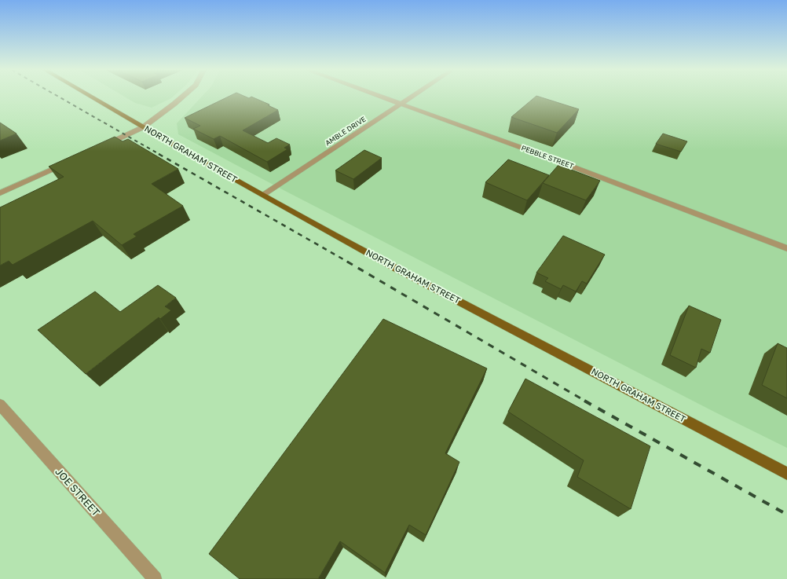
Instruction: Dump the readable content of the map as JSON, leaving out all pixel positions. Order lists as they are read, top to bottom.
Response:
{
  "streets": {
    "main road": ["NORTH GRAHAM STREET"],
    "street": ["AMBLE DRIVE", "PEBBLE STREET", "JOE STREET"]
  },
  "crossings": [
    ["AMBLE DRIVE", "NORTH GRAHAM STREET"],
    ["AMBLE DRIVE", "PEBBLE STREET"]
  ]
}
